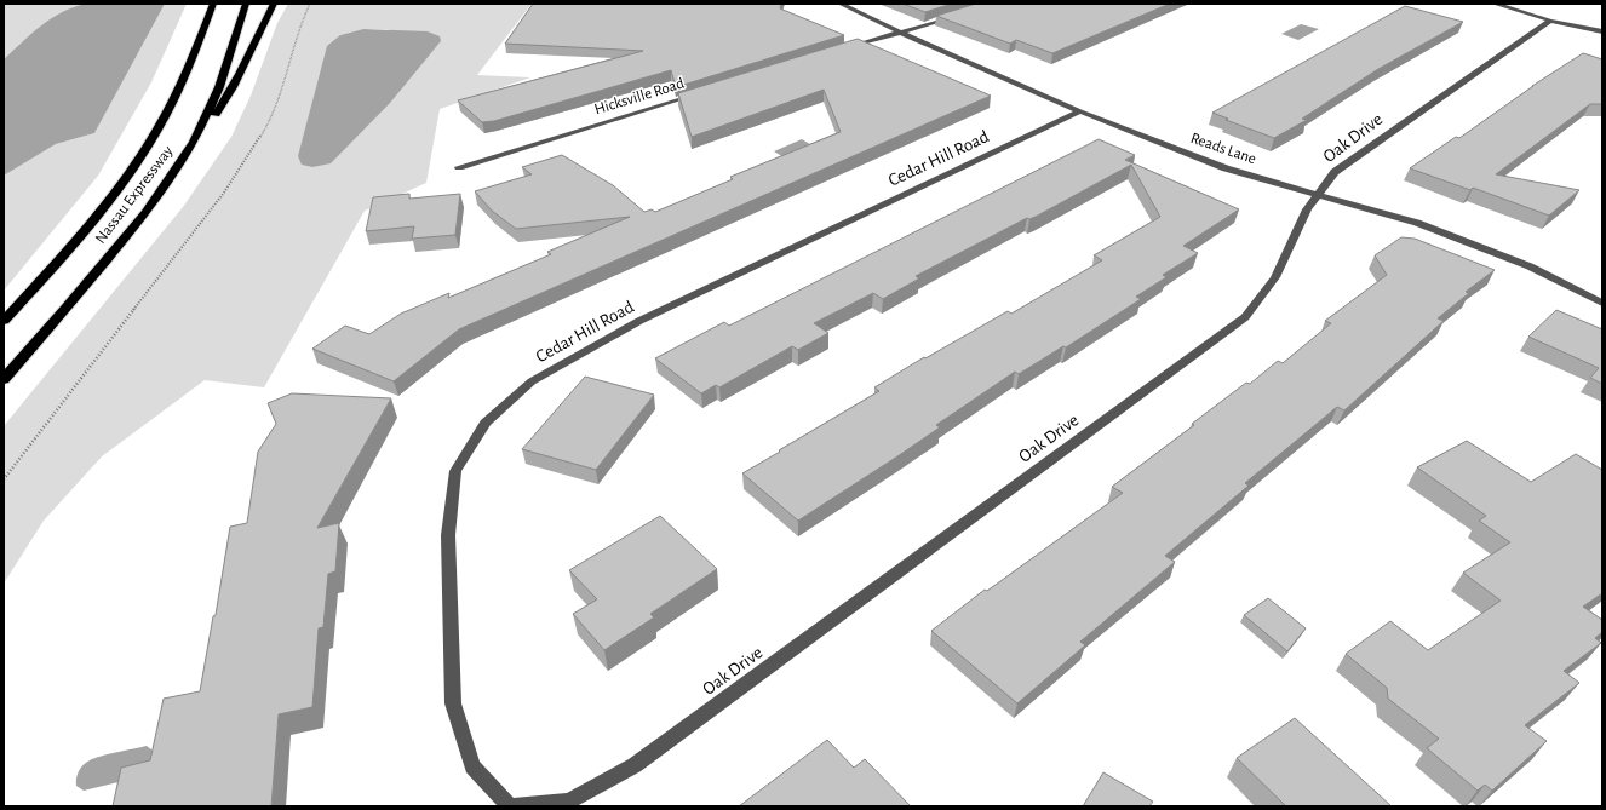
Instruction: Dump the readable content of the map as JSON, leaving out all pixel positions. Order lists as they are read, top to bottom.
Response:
{
  "streets": {
    "highway": ["Nassau Expressway"],
    "street": [
      "Hicksville Road",
      "Oak Drive",
      "Reads Lane",
      "Cedar Hill Road"
    ]
  },
  "crossings": [
    ["Oak Drive", "Reads Lane"],
    ["Oak Drive", "Cedar Hill Road"],
    ["Reads Lane", "Cedar Hill Road"]
  ]
}
